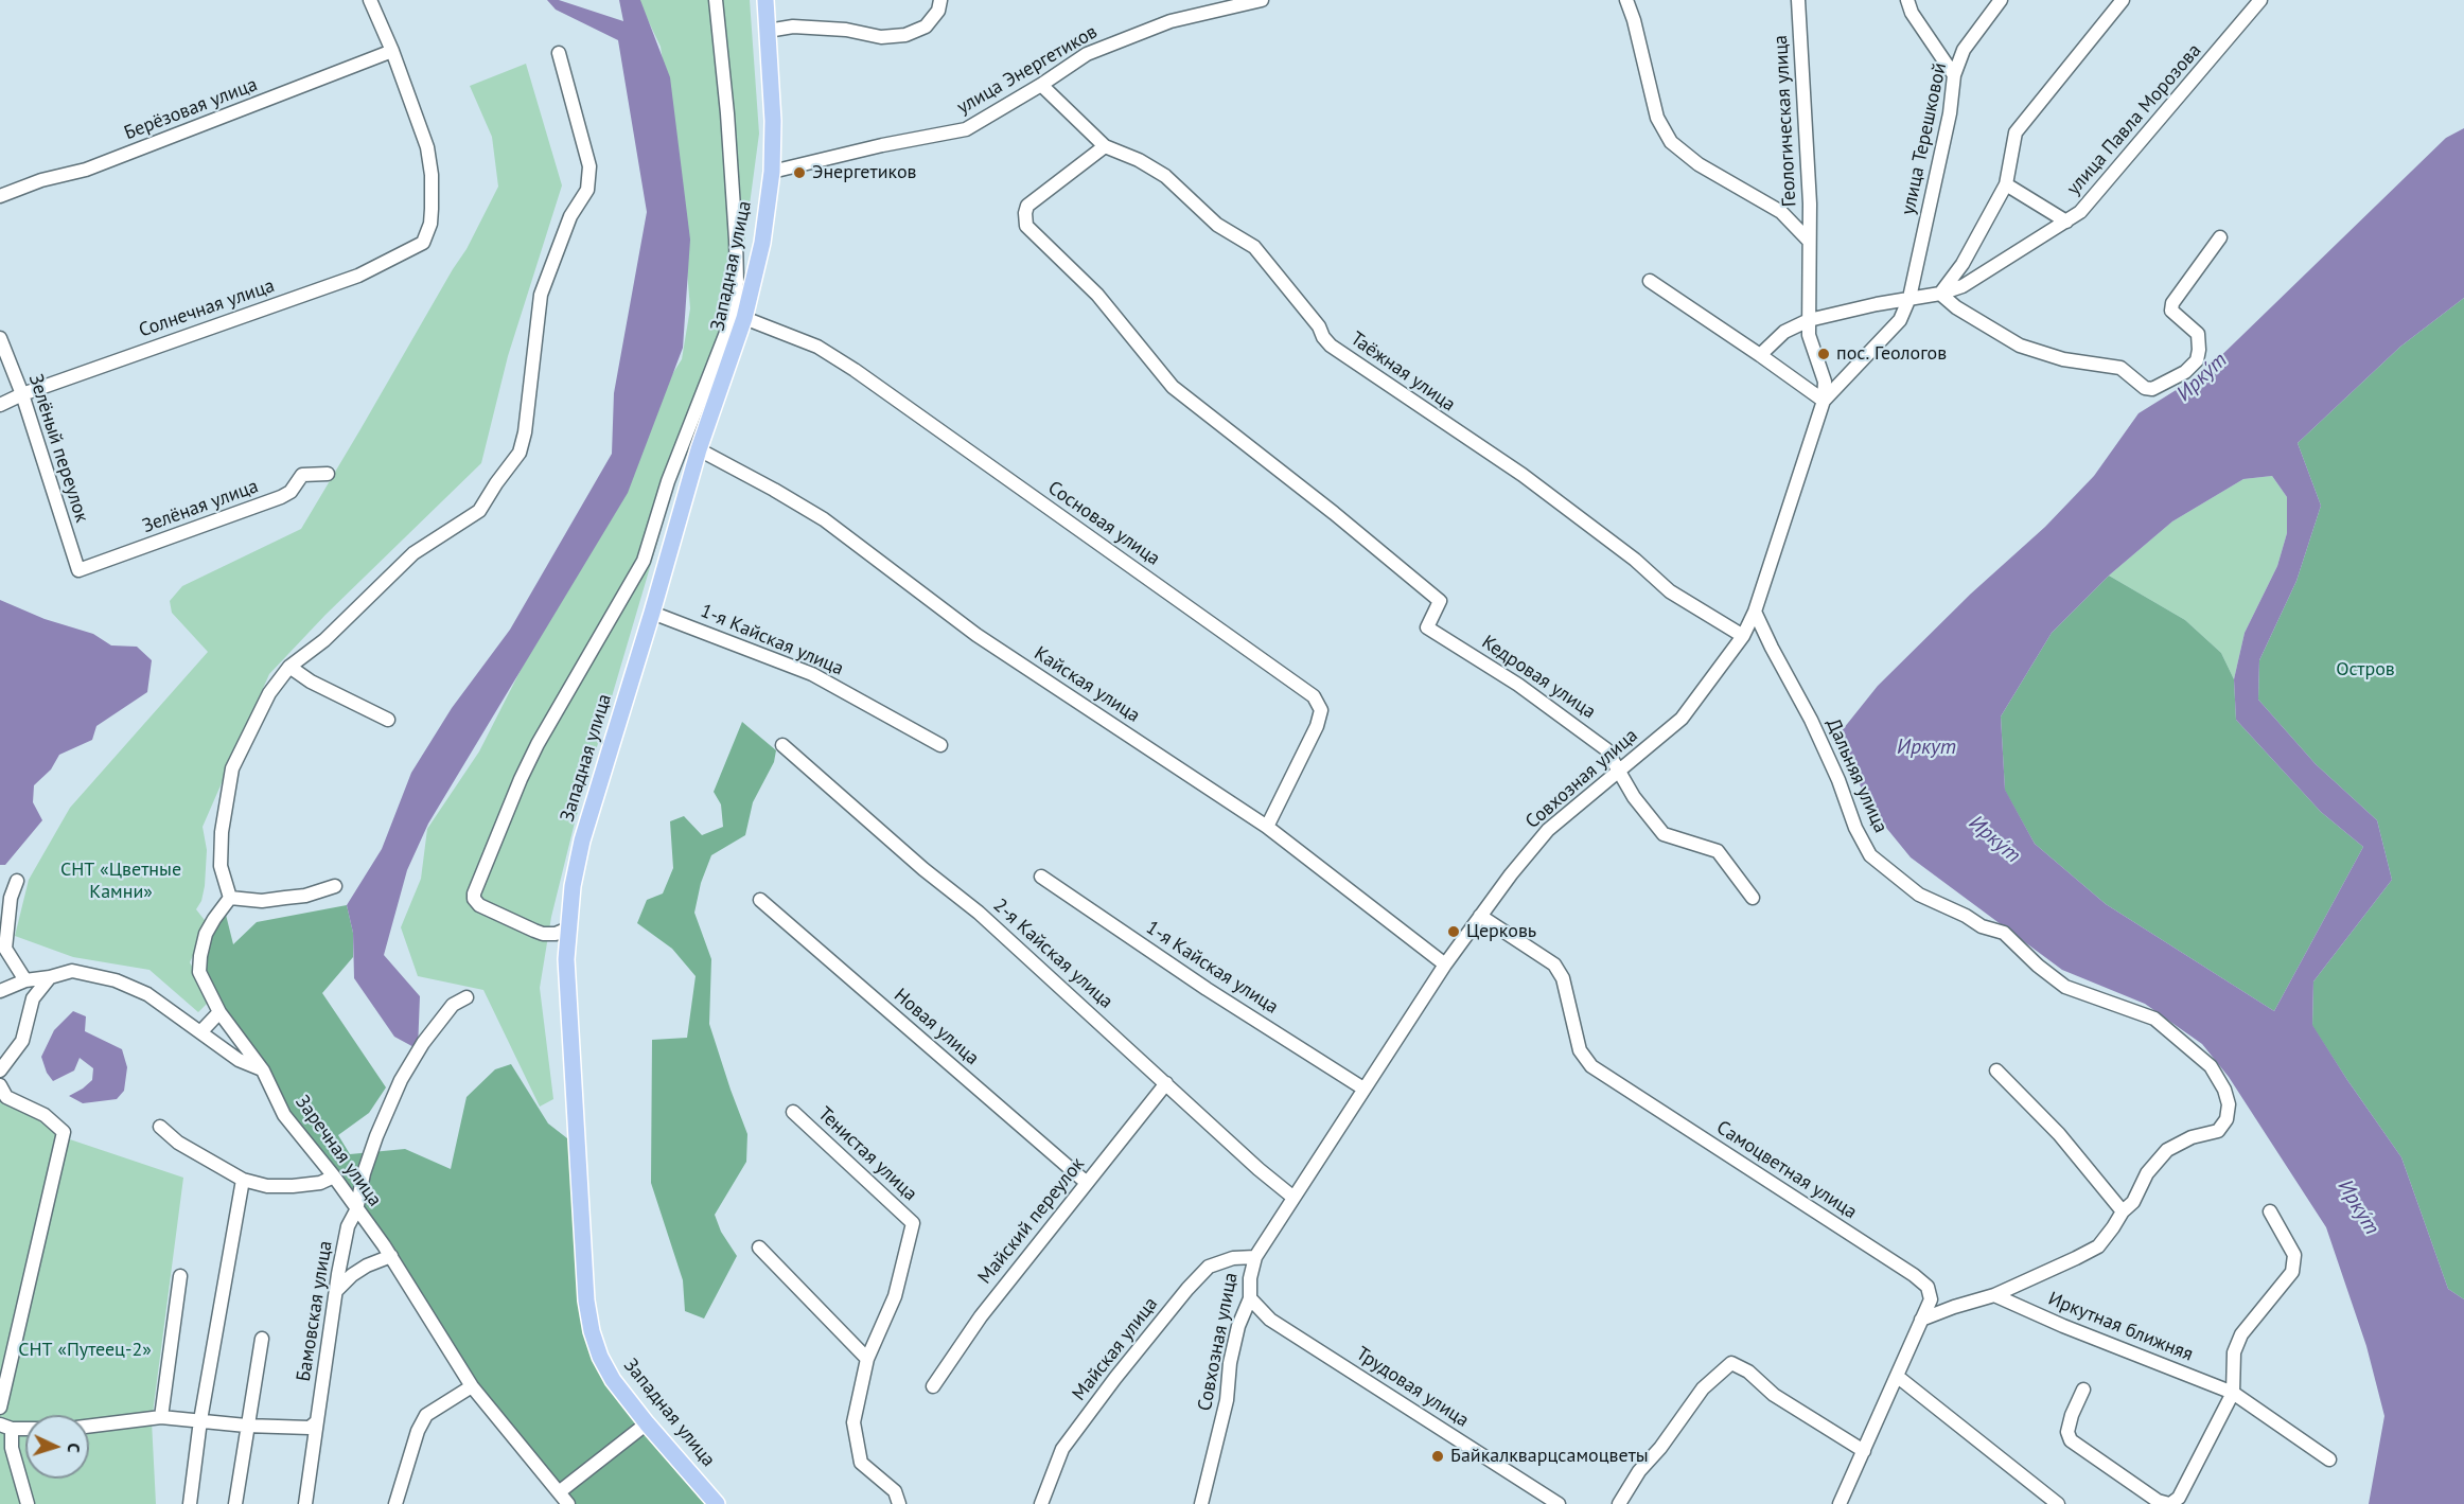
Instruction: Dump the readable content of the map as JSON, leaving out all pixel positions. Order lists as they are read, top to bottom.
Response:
{
  "streets": {
    "main road": ["Западная улица"],
    "street": [
      "улица Энергетиков",
      "Берёзовая улица",
      "улица Павла Морозова",
      "Геологическая улица",
      "улица Терешковой",
      "Солнечная улица",
      "Таёжная улица",
      "Зелёный переулок",
      "Зелёная улица",
      "Сосновая улица",
      "1-я Кайская улица",
      "Кедровая улица",
      "Кайская улица",
      "Дальняя улица",
      "Совхозная улица",
      "2-я Кайская улица",
      "Новая улица",
      "Заречная улица",
      "Тенистая улица",
      "Самоцветная улица",
      "Майский переулок",
      "Бамовская улица",
      "Иркутная ближняя",
      "Майская улица",
      "Трудовая улица"
    ]
  },
  "crossings": [
    ["улица Энергетиков", "Западная улица"],
    ["улица Энергетиков", "Таёжная улица"],
    ["Берёзовая улица", "Солнечная улица"],
    ["улица Павла Морозова", "Геологическая улица"],
    ["улица Павла Морозова", "улица Терешковой"],
    ["улица Павла Морозова", "Совхозная улица"],
    ["Геологическая улица", "Совхозная улица"],
    ["улица Терешковой", "Совхозная улица"],
    ["Западная улица", "Сосновая улица"],
    ["Западная улица", "1-я Кайская улица"],
    ["Западная улица", "Кайская улица"],
    ["Солнечная улица", "Зелёный переулок"],
    ["Таёжная улица", "Кедровая улица"],
    ["Таёжная улица", "Совхозная улица"],
    ["Зелёный переулок", "Зелёная улица"],
    ["Сосновая улица", "Кайская улица"],
    ["1-я Кайская улица", "Совхозная улица"],
    ["Кедровая улица", "Совхозная улица"],
    ["Кайская улица", "Совхозная улица"],
    ["Дальняя улица", "Совхозная улица"],
    ["Дальняя улица", "Самоцветная улица"],
    ["Дальняя улица", "Иркутная ближняя"],
    ["Совхозная улица", "2-я Кайская улица"],
    ["Совхозная улица", "Самоцветная улица"],
    ["Совхозная улица", "Майская улица"],
    ["Совхозная улица", "Трудовая улица"],
    ["2-я Кайская улица", "Майский переулок"],
    ["Новая улица", "Майский переулок"],
    ["Заречная улица", "Бамовская улица"]
  ],
  "water": ["Ирку́т", "Иркут"],
  "parks": ["Остров", "СНТ «Цветные Камни»", "СНТ «Путеец-2»"],
  "places": [
    "Энергетиков",
    "пос. Геологов",
    "Церковь",
    "Байкалкварцсамоцветы"
  ],
  "north": "right"
}
